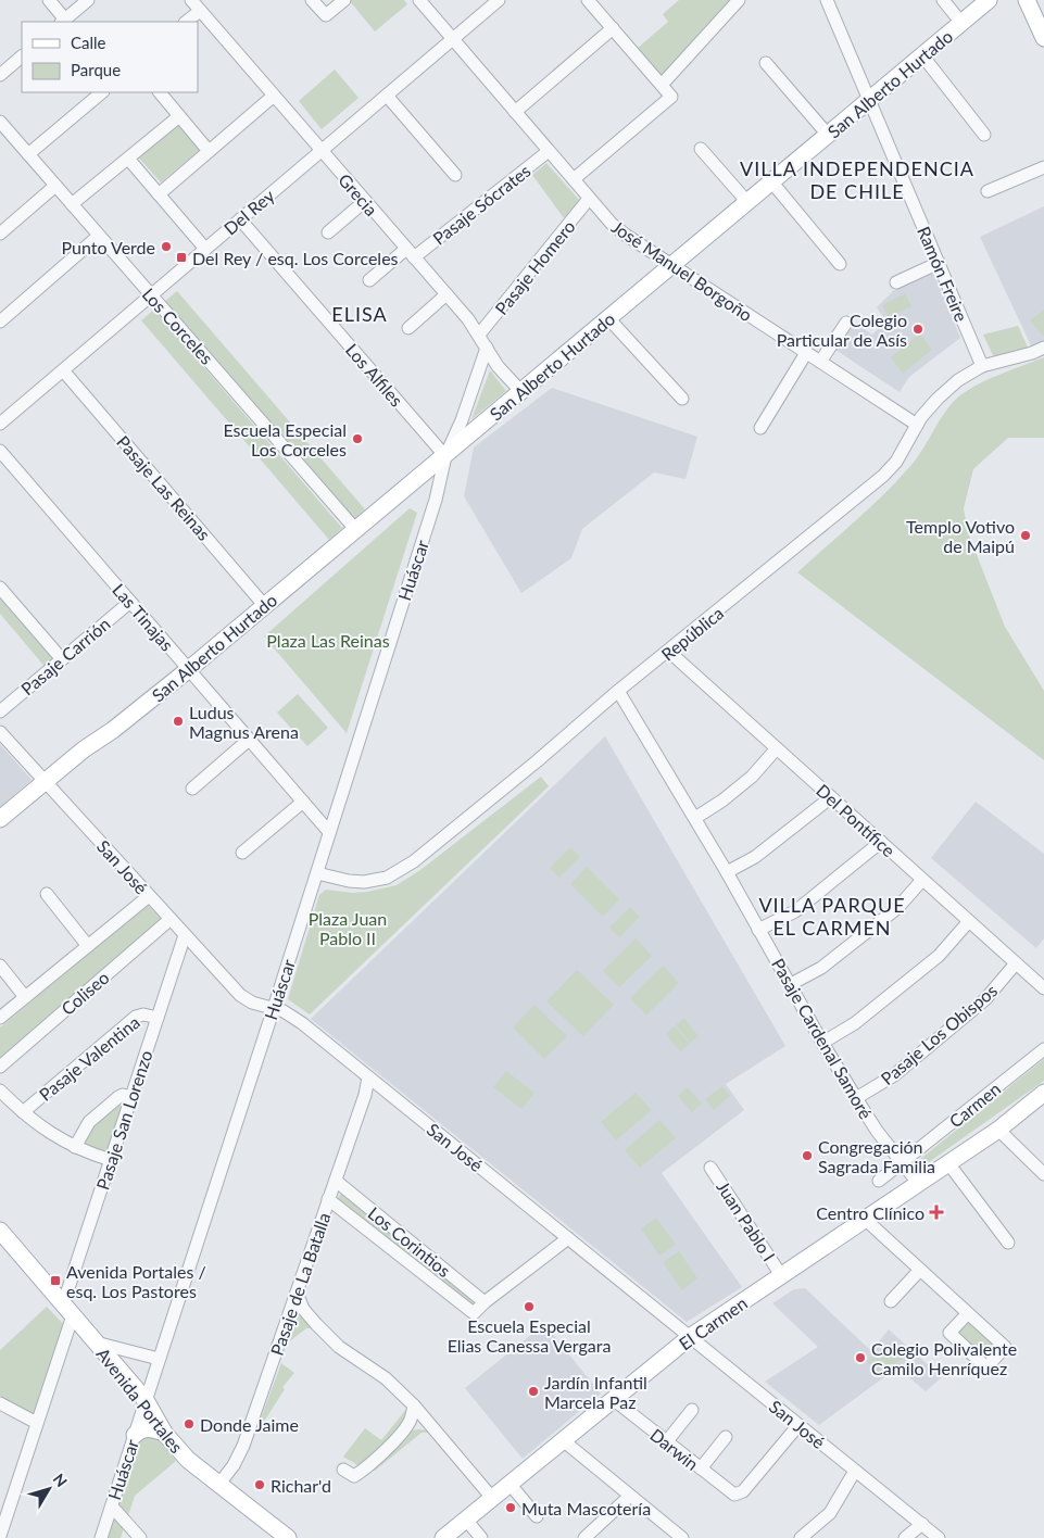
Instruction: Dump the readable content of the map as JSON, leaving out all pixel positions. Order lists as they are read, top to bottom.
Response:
{
  "streets": {
    "main road": ["San Alberto Hurtado", "El Carmen", "Avenida Portales"],
    "street": [
      "Grecia",
      "Pasaje Sócrates",
      "Del Rey",
      "Pasaje Homero",
      "José Manuel Borgoño",
      "Ramón Freire",
      "Los Corceles",
      "Los Alfiles",
      "Pasaje Las Reinas",
      "Huáscar",
      "Las Tinajas",
      "República",
      "Pasaje Carrión",
      "Del Pontífice",
      "San José",
      "Coliseo",
      "Pasaje Los Obispos",
      "Pasaje Cardenal Samoré",
      "Pasaje Valentina",
      "Carmen",
      "Pasaje San Lorenzo",
      "Juan Pablo I",
      "Los Corintios",
      "Pasaje de La Batalla",
      "Darwin"
    ]
  },
  "crossings": [
    ["San Alberto Hurtado", "Grecia"],
    ["San Alberto Hurtado", "José Manuel Borgoño"],
    ["San Alberto Hurtado", "Ramón Freire"],
    ["San Alberto Hurtado", "Los Corceles"],
    ["San Alberto Hurtado", "Los Alfiles"],
    ["San Alberto Hurtado", "Pasaje Las Reinas"],
    ["San Alberto Hurtado", "Huáscar"],
    ["San Alberto Hurtado", "Las Tinajas"],
    ["San Alberto Hurtado", "San José"],
    ["Grecia", "Pasaje Sócrates"],
    ["Grecia", "Del Rey"],
    ["Grecia", "Pasaje Homero"],
    ["Grecia", "Huáscar"],
    ["Pasaje Sócrates", "José Manuel Borgoño"],
    ["Del Rey", "José Manuel Borgoño"],
    ["Del Rey", "Los Corceles"],
    ["Del Rey", "Los Alfiles"],
    ["Del Rey", "Pasaje Las Reinas"],
    ["Pasaje Homero", "José Manuel Borgoño"],
    ["José Manuel Borgoño", "República"],
    ["Ramón Freire", "República"],
    ["Los Alfiles", "Huáscar"],
    ["Huáscar", "Las Tinajas"],
    ["Huáscar", "República"],
    ["Huáscar", "San José"],
    ["Huáscar", "Avenida Portales"],
    ["Las Tinajas", "Pasaje Carrión"],
    ["República", "Del Pontífice"],
    ["República", "Pasaje Cardenal Samoré"],
    ["Del Pontífice", "Pasaje Los Obispos"],
    ["San José", "Coliseo"],
    ["San José", "Pasaje San Lorenzo"],
    ["San José", "Pasaje de La Batalla"],
    ["San José", "El Carmen"],
    ["San José", "Darwin"],
    ["Pasaje Los Obispos", "Pasaje Cardenal Samoré"],
    ["Pasaje Cardenal Samoré", "Carmen"],
    ["Pasaje Cardenal Samoré", "El Carmen"],
    ["Pasaje Valentina", "Pasaje San Lorenzo"],
    ["Pasaje San Lorenzo", "Avenida Portales"],
    ["Juan Pablo I", "El Carmen"],
    ["Los Corintios", "Pasaje de La Batalla"],
    ["Pasaje de La Batalla", "Avenida Portales"],
    ["El Carmen", "Darwin"]
  ],
  "districts": ["VILLA INDEPENDENCIA DE CHILE", "ELISA", "VILLA PARQUE EL CARMEN"],
  "parks": ["Plaza Las Reinas", "Plaza Juan Pablo II"],
  "places": {
    "other": [
      "Punto Verde",
      "Colegio Particular de Asís",
      "Escuela Especial Los Corceles",
      "Templo Votivo de Maipú",
      "Ludus Magnus Arena",
      "Congregación Sagrada Familia",
      "Escuela Especial Elias Canessa Vergara",
      "Colegio Polivalente Camilo Henríquez",
      "Jardín Infantil Marcela Paz",
      "Donde Jaime",
      "Richar'd",
      "Muta Mascotería"
    ],
    "transit": ["Del Rey / esq. Los Corceles", "Avenida Portales / esq. Los Pastores"],
    "health": ["Centro Clínico"]
  },
  "legend": ["Calle", "Parque"],
  "north": "top right"
}
